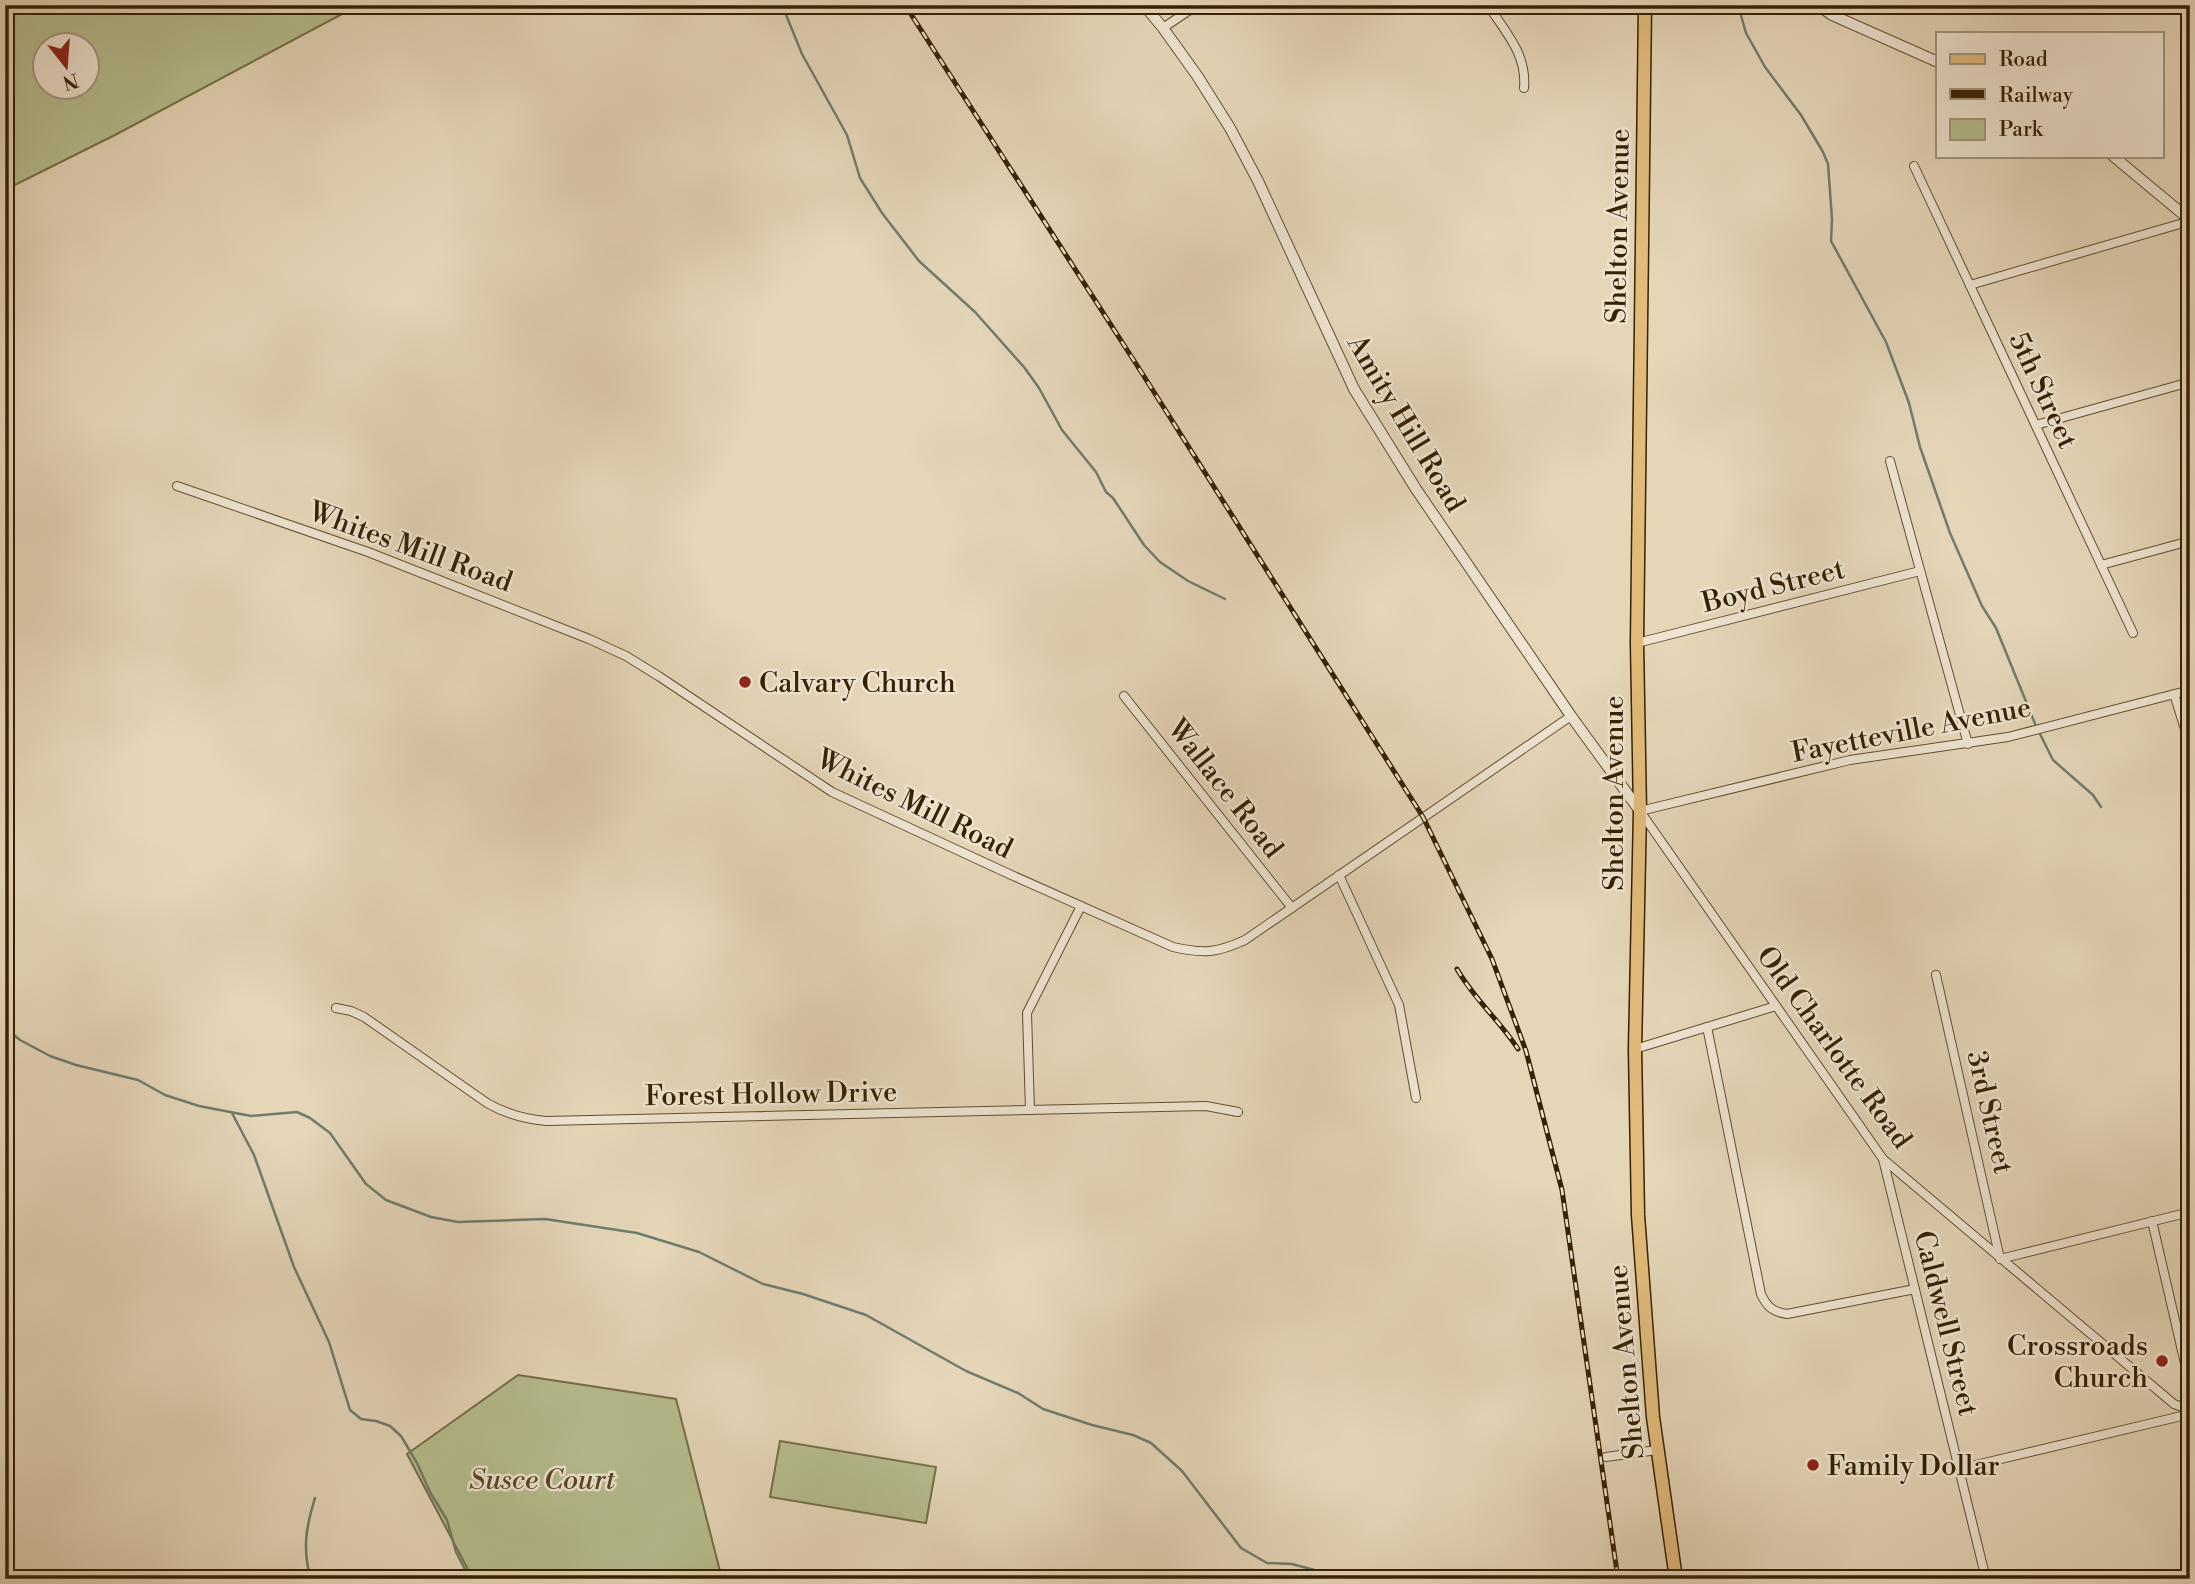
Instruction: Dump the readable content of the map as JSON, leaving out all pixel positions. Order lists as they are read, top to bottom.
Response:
{
  "streets": {
    "main road": ["Shelton Avenue"],
    "street": [
      "5th Street",
      "Amity Hill Road",
      "Whites Mill Road",
      "Boyd Street",
      "Fayetteville Avenue",
      "Wallace Road",
      "Old Charlotte Road",
      "Forest Hollow Drive",
      "3rd Street",
      "Caldwell Street"
    ]
  },
  "crossings": [
    ["Shelton Avenue", "Amity Hill Road"],
    ["Shelton Avenue", "Boyd Street"],
    ["Shelton Avenue", "Fayetteville Avenue"],
    ["Shelton Avenue", "Old Charlotte Road"],
    ["Amity Hill Road", "Whites Mill Road"],
    ["Amity Hill Road", "Fayetteville Avenue"],
    ["Amity Hill Road", "Old Charlotte Road"],
    ["Whites Mill Road", "Wallace Road"],
    ["Fayetteville Avenue", "Old Charlotte Road"],
    ["Old Charlotte Road", "3rd Street"],
    ["Old Charlotte Road", "Caldwell Street"]
  ],
  "parks": ["Susce Court"],
  "places": ["Calvary Church", "Crossroads Church", "Family Dollar"],
  "legend": ["Road", "Railway", "Park"],
  "north": "bottom"
}
